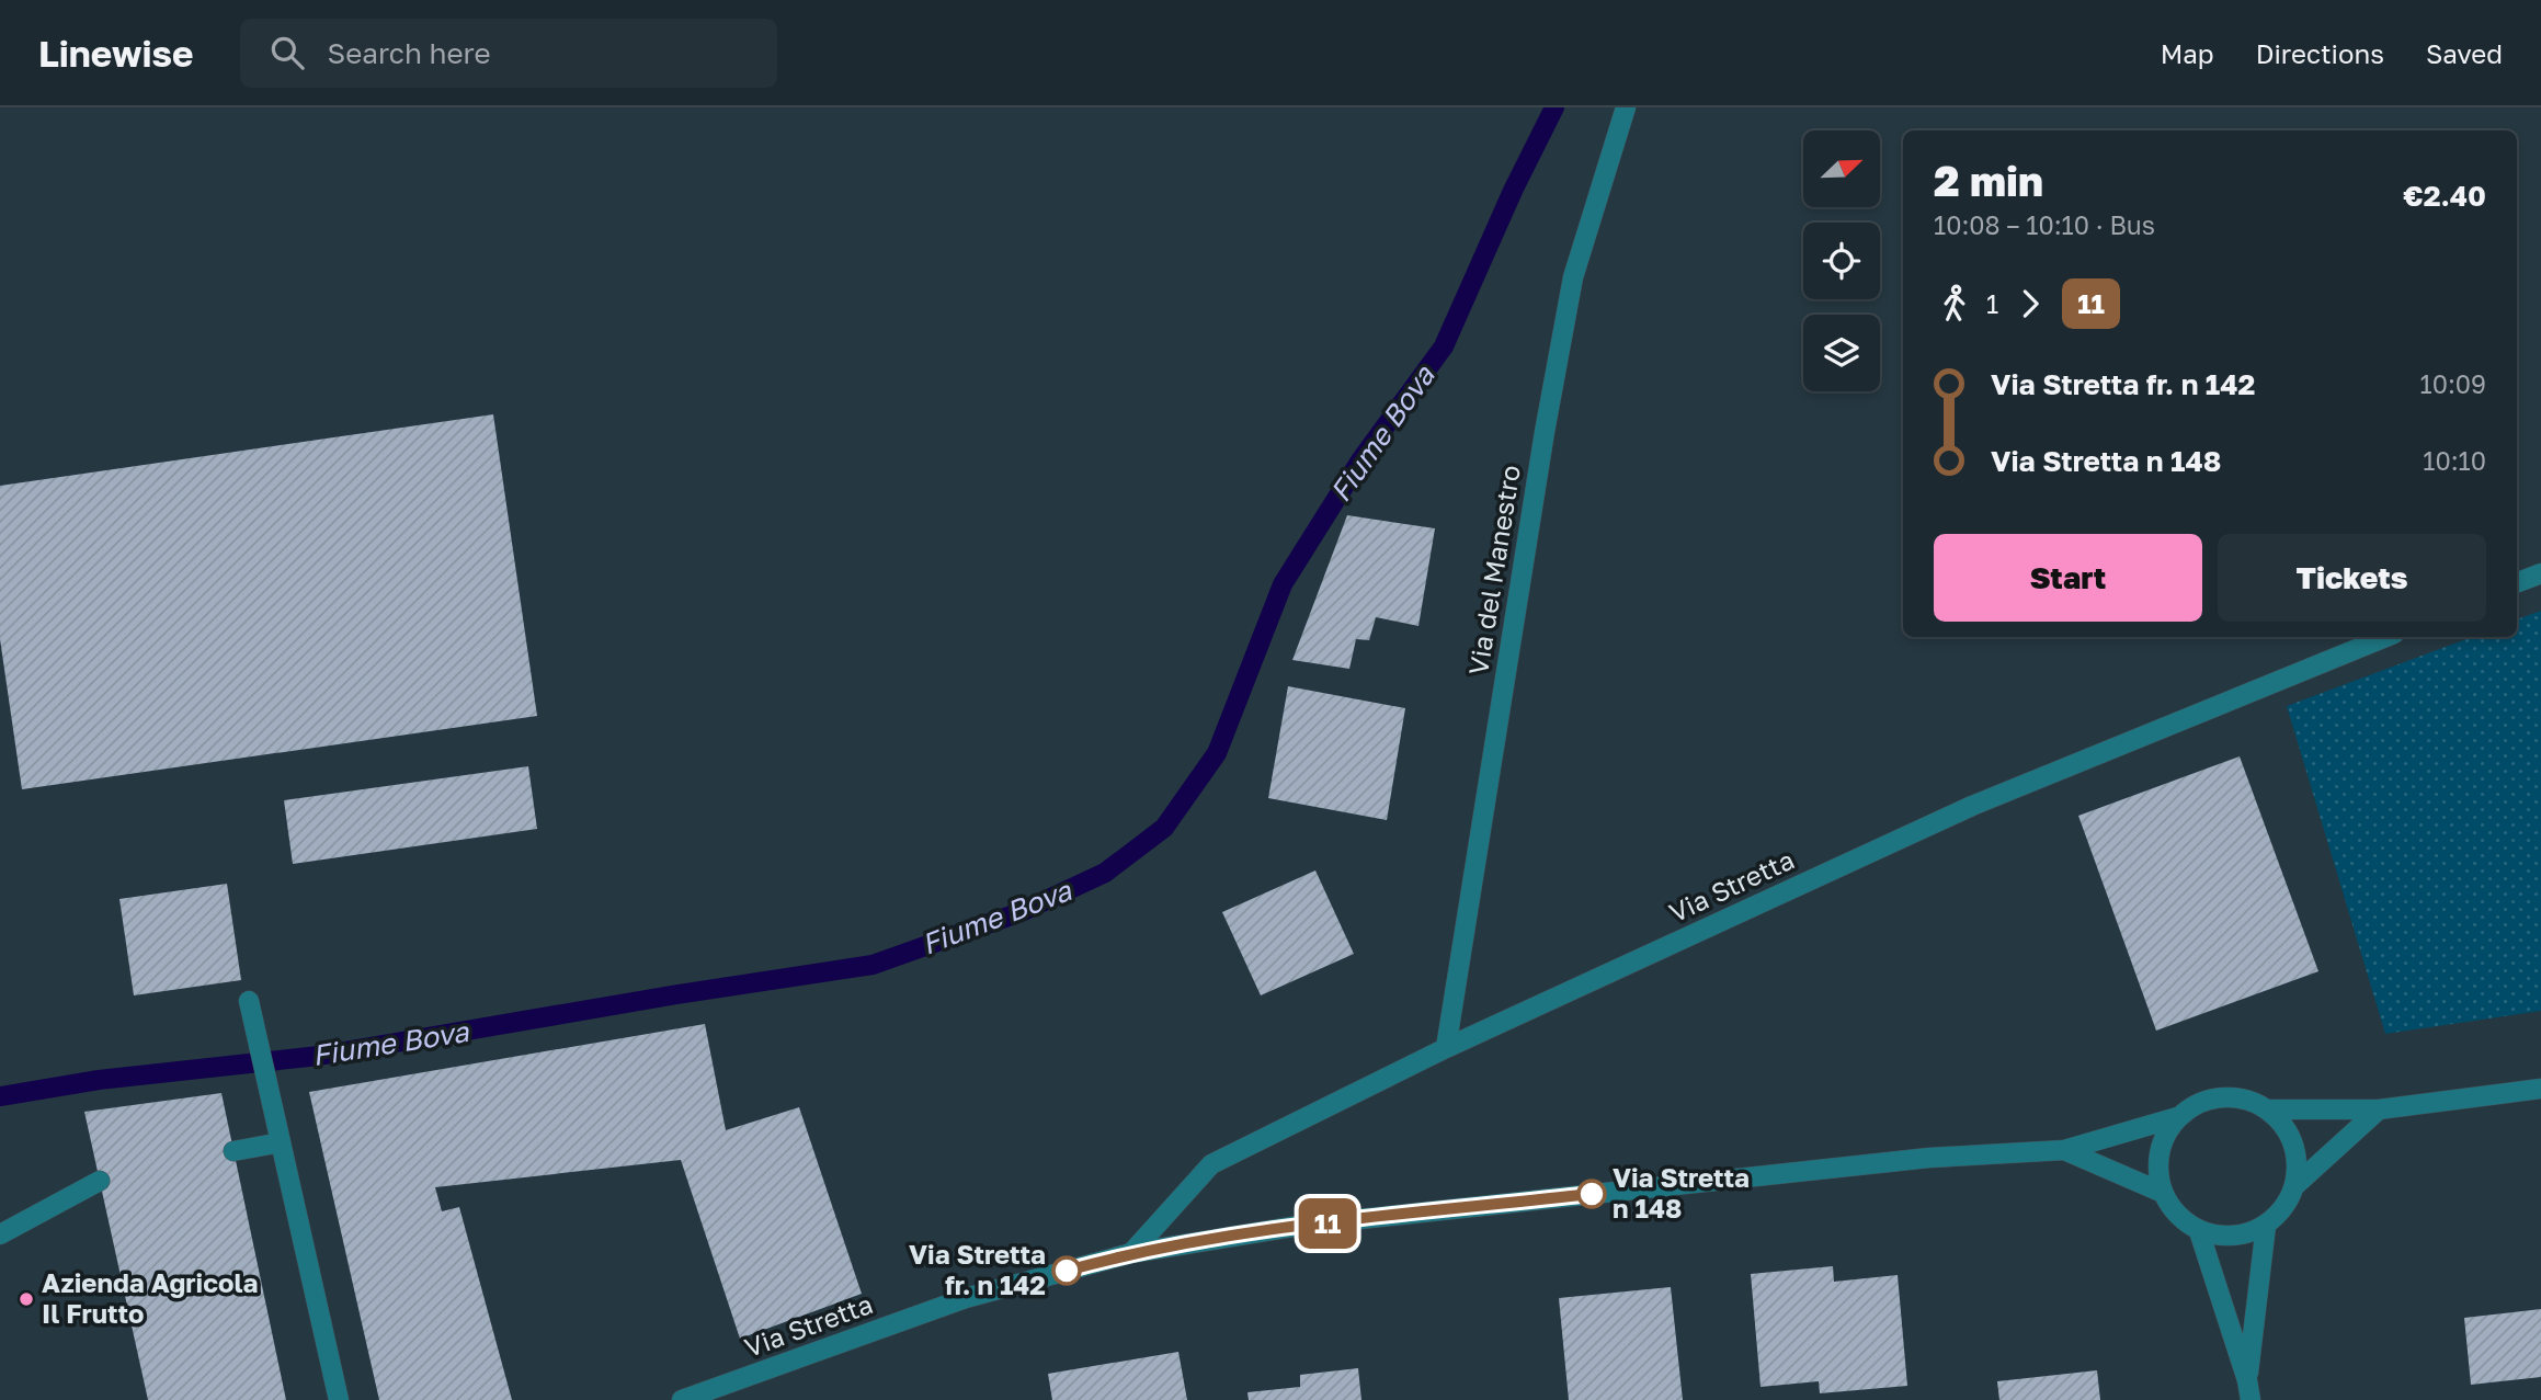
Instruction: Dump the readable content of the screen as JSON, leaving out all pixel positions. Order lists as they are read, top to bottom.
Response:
{
  "streets": {
    "street": ["Via del Manestro", "Via Stretta"]
  },
  "crossings": [
    ["Via del Manestro", "Via Stretta"]
  ],
  "water": ["Fiume Bova"],
  "places": ["Via Stretta n 148", "Via Stretta fr. n 142", "Azienda Agricola Il Frutto"],
  "lines": ["bus line 11"],
  "north": "top right",
  "page": {
    "header": "Linewise",
    "search": "Search here",
    "nav": ["Map", "Directions", "Saved"],
    "on_map": "11",
    "heading": ["2 min", "10:08 – 10:10 · Bus", "€2.40"],
    "legs": ["1", "11"],
    "list": [
      {
        "name": "Via Stretta fr. n 142",
        "value": "10:09"
      },
      {
        "name": "Via Stretta n 148",
        "value": "10:10"
      }
    ],
    "buttons": ["Start", "Tickets"]
  }
}
